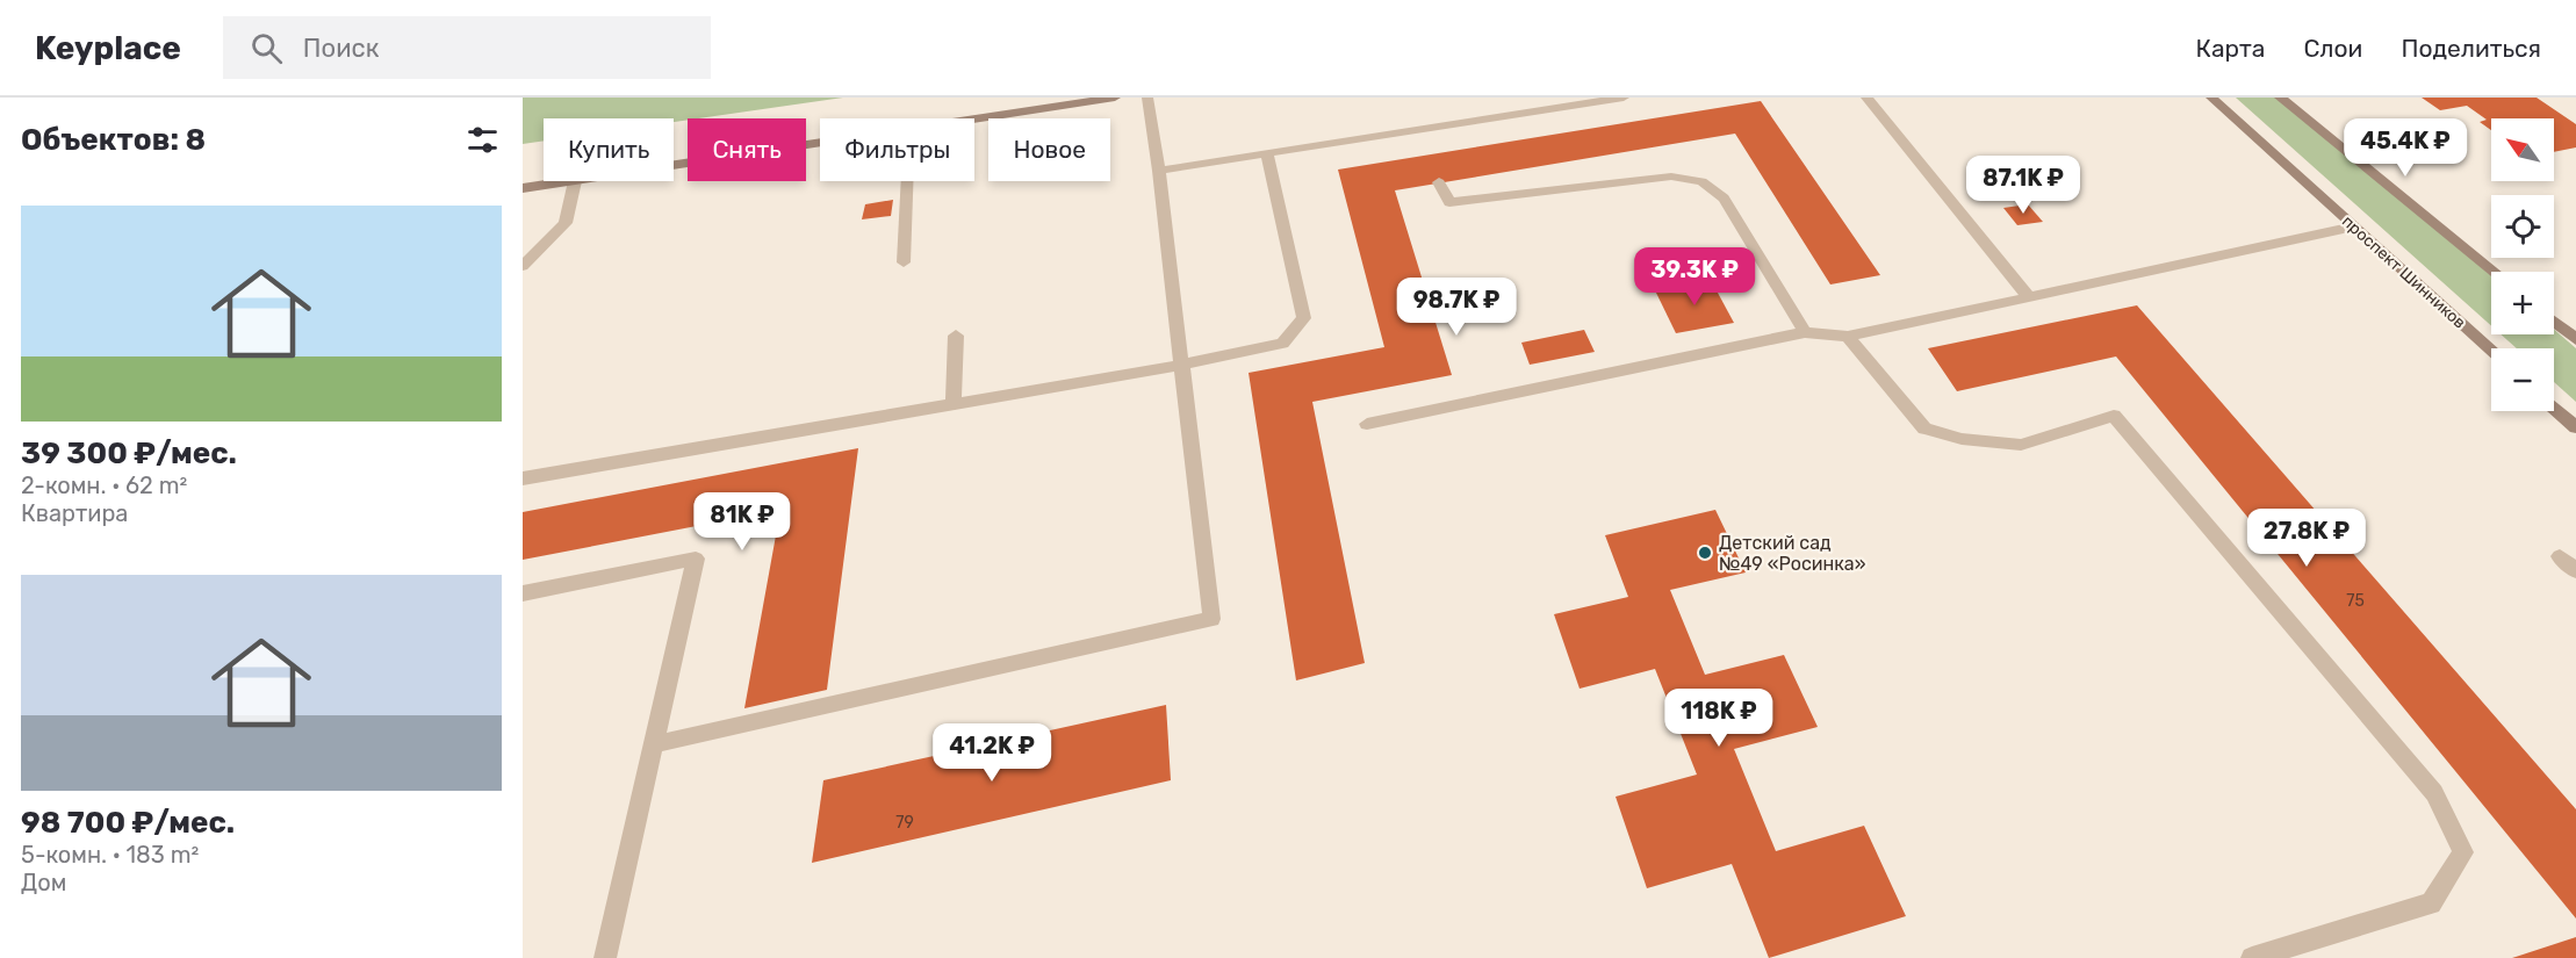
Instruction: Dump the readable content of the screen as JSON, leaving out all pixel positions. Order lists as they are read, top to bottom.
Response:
{
  "streets": {
    "street": ["проспект Шинников"]
  },
  "places": ["Детский сад №49 «Росинка»"],
  "house_numbers": ["75", "79"],
  "north": "top left",
  "page": {
    "header": "Keyplace",
    "search": "Поиск",
    "nav": ["Карта", "Слои", "Поделиться"],
    "heading": "Объектов: 8",
    "map_buttons": ["+", "−"],
    "price": [
      "45.4K ₽",
      "87.1K ₽",
      "39.3K ₽",
      "98.7K ₽",
      "81K ₽",
      "27.8K ₽",
      "118K ₽",
      "41.2K ₽"
    ],
    "chip": [
      "Купить",
      "Снять",
      "Фильтры",
      "Новое"
    ],
    "list": [
      {
        "name": "39 300 ₽/мес.",
        "note": "2-комн. · 62 m² · Квартира"
      },
      {
        "name": "98 700 ₽/мес.",
        "note": "5-комн. · 183 m² · Дом"
      }
    ]
  }
}
